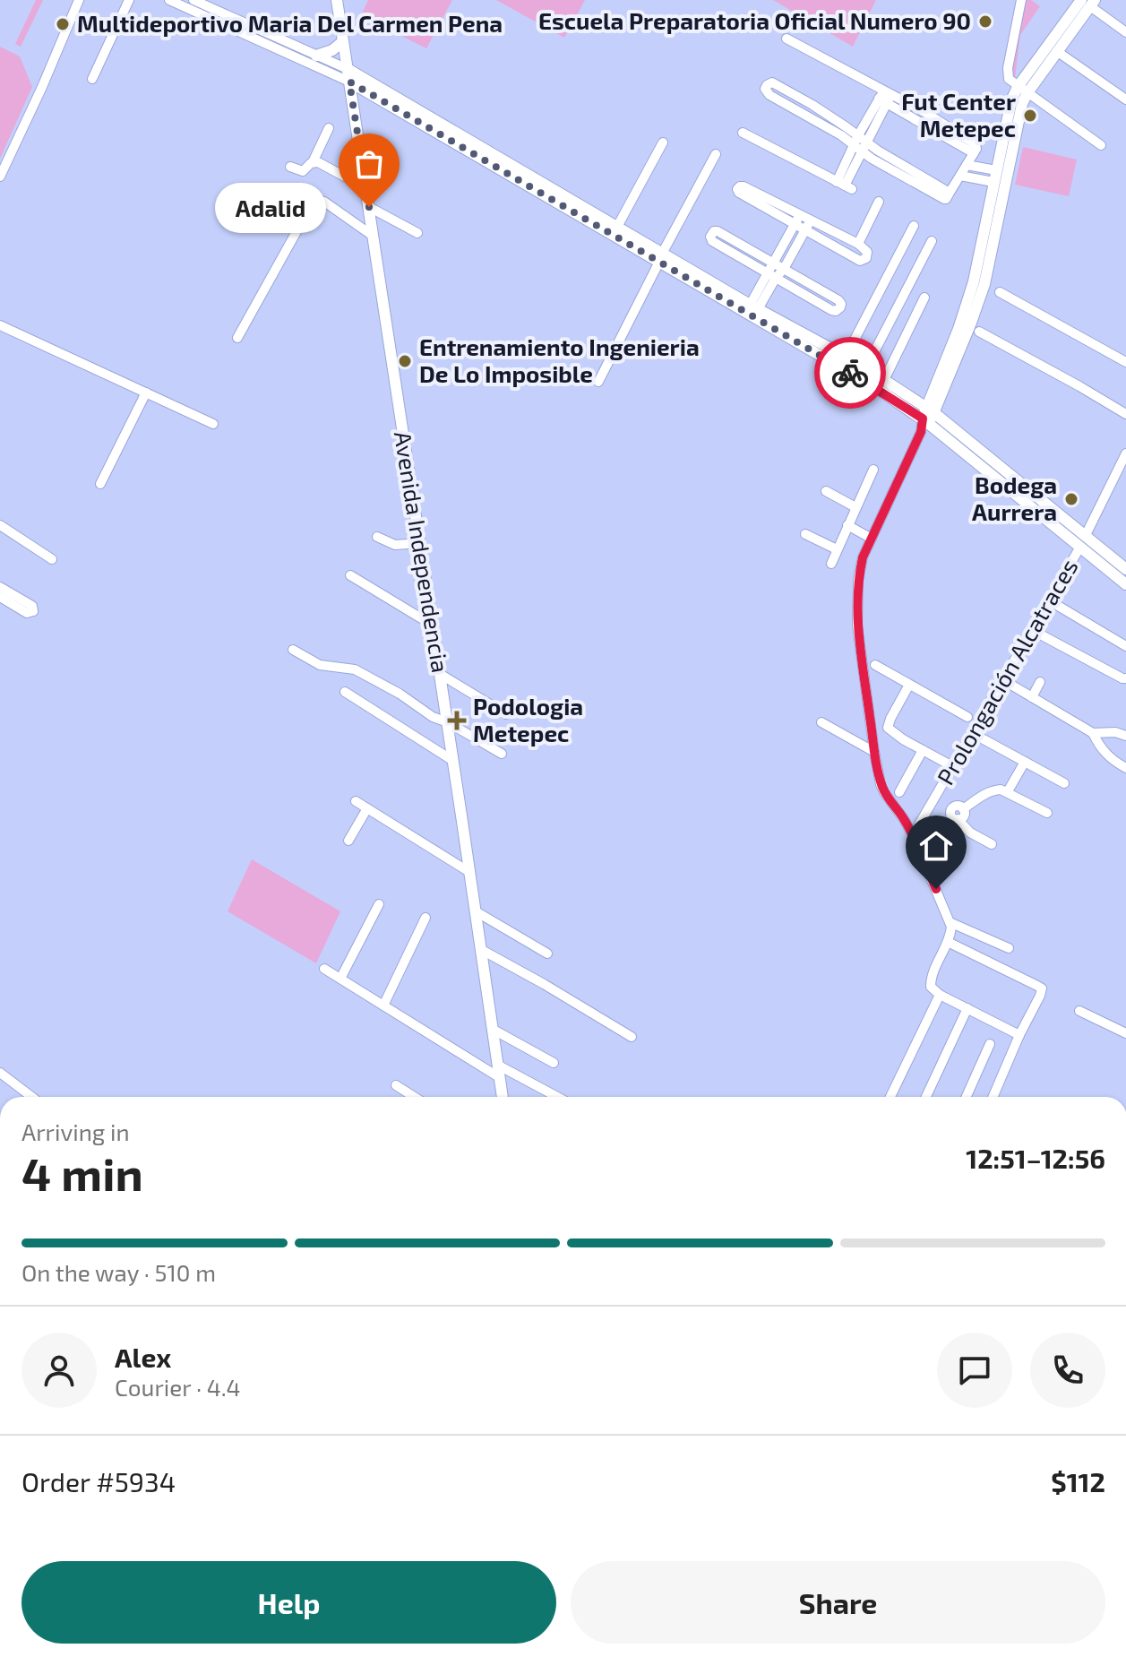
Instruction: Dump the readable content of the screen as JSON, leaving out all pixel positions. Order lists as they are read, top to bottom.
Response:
{
  "streets": {
    "street": ["Avenida Independencia", "Prolongación Alcatraces"]
  },
  "places": {
    "other": [
      "Escuela Preparatoria Oficial Numero 90",
      "Multideportivo Maria Del Carmen Pena",
      "Fut Center Metepec",
      "Adalid",
      "Entrenamiento Ingenieria De Lo Imposible",
      "Bodega Aurrera"
    ],
    "health": ["Podologia Metepec"]
  },
  "page": {
    "bubble": "Adalid",
    "heading": ["4 min", "Arriving in", "12:51–12:56"],
    "panel": [
      "Alex",
      "Courier · 4.4",
      "Order #5934",
      "$112"
    ],
    "bar": "On the way · 510 m",
    "buttons": ["Help", "Share"]
  }
}
